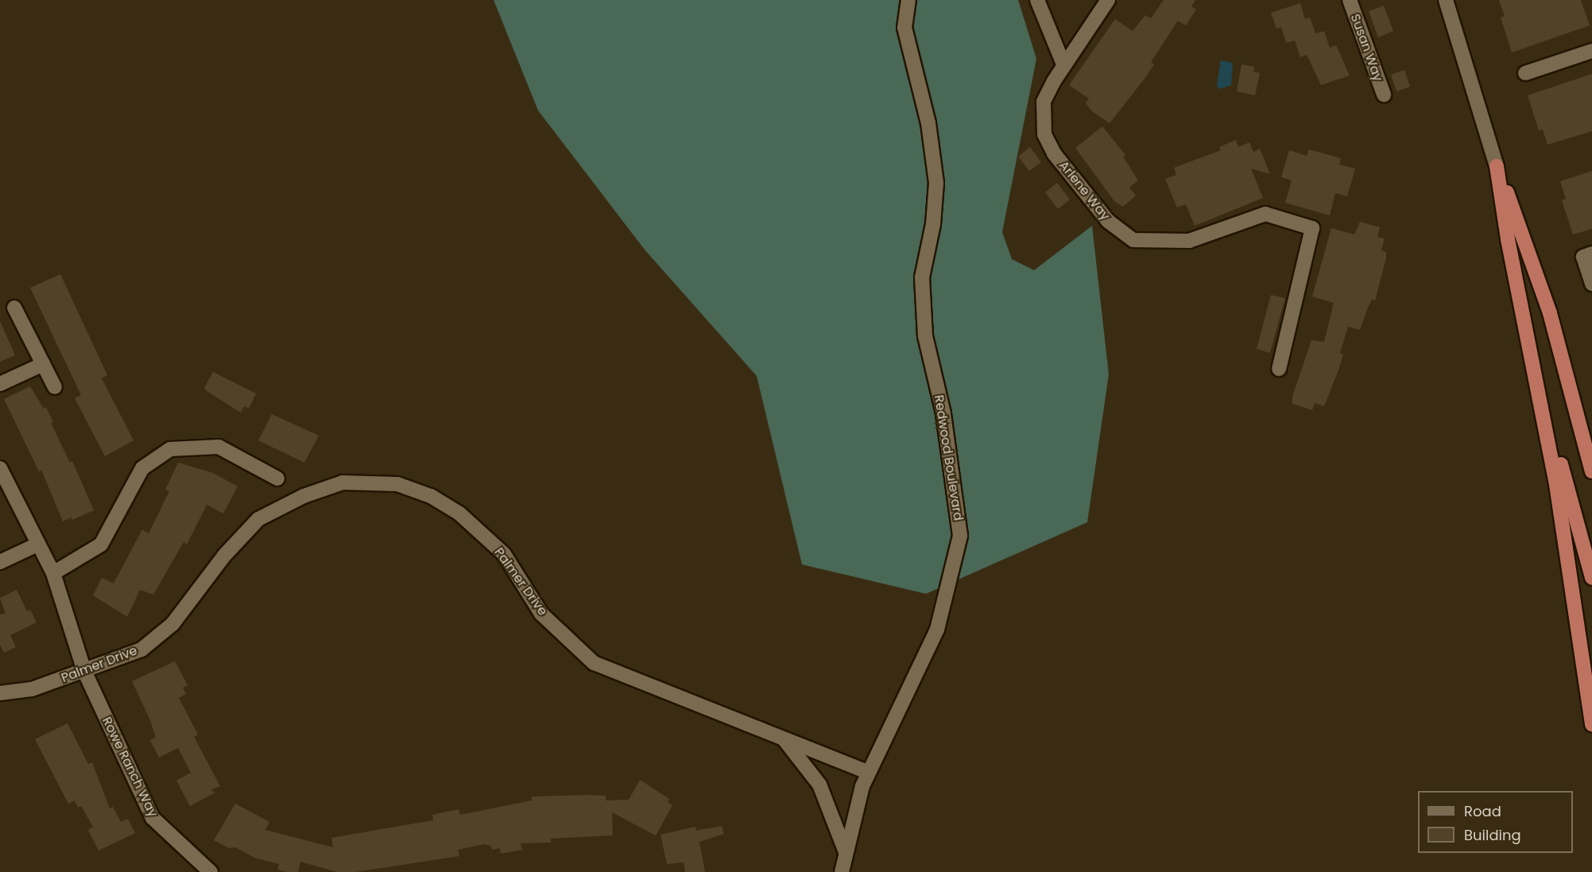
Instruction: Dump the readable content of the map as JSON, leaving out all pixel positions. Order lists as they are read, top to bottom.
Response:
{
  "streets": {
    "street": [
      "Susan Way",
      "Arlene Way",
      "Redwood Boulevard",
      "Palmer Drive",
      "Rowe Ranch Way"
    ]
  },
  "crossings": [
    ["Redwood Boulevard", "Palmer Drive"],
    ["Palmer Drive", "Rowe Ranch Way"]
  ],
  "legend": ["Road", "Building"]
}
